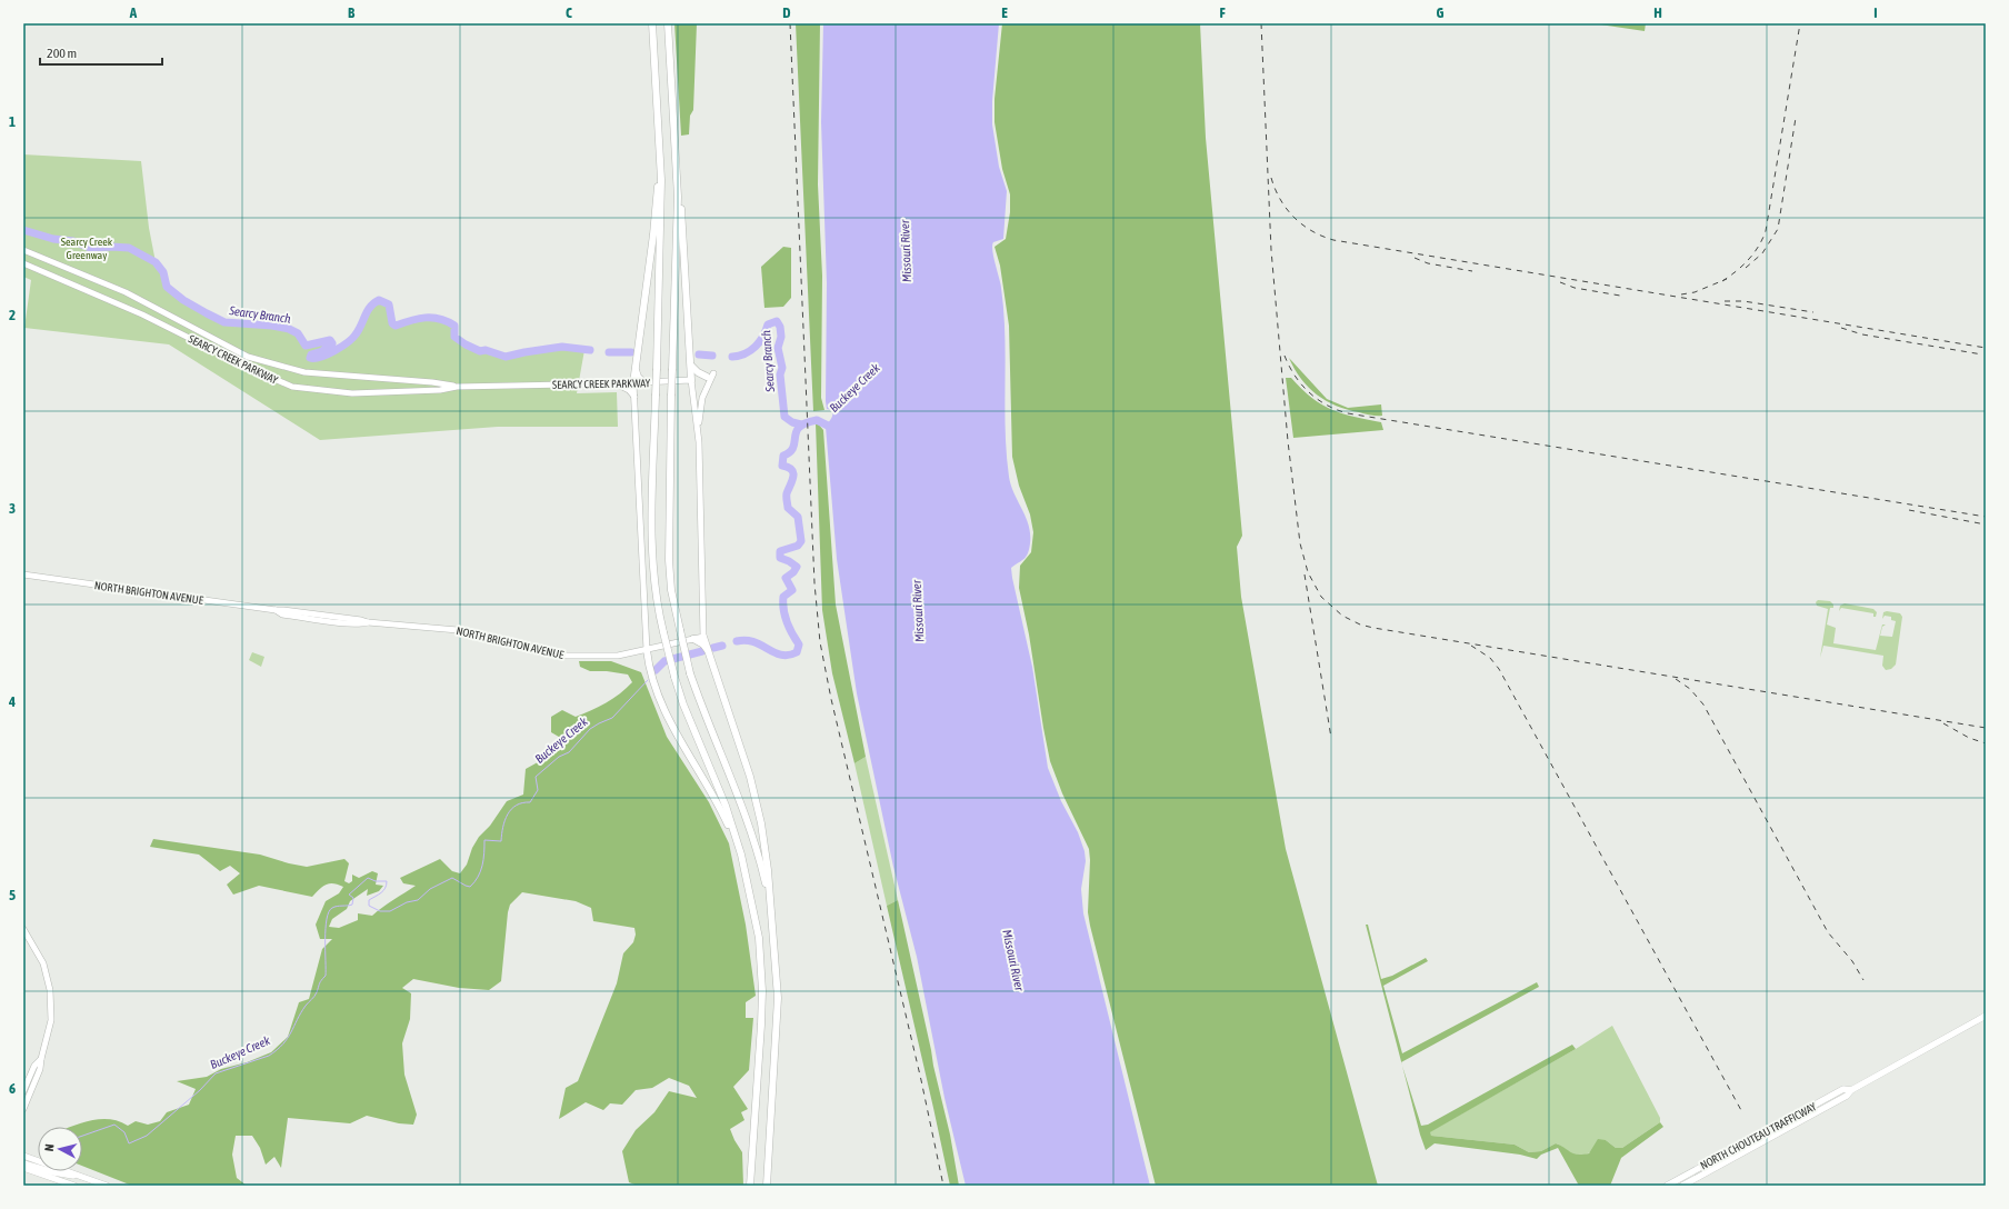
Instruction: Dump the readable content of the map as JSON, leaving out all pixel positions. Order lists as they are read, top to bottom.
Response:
{
  "streets": {
    "main road": ["SEARCY CREEK PARKWAY", "NORTH BRIGHTON AVENUE", "NORTH CHOUTEAU TRAFFICWAY"]
  },
  "water": ["Missouri River", "Searcy Branch", "Buckeye Creek"],
  "parks": ["Searcy Creek Greenway"],
  "scale_bar": "200 m",
  "north": "left",
  "grid": {
    "columns": [
      "A",
      "B",
      "C",
      "D",
      "E",
      "F",
      "G",
      "H",
      "I"
    ],
    "rows": [
      "1",
      "2",
      "3",
      "4",
      "5",
      "6"
    ]
  }
}
